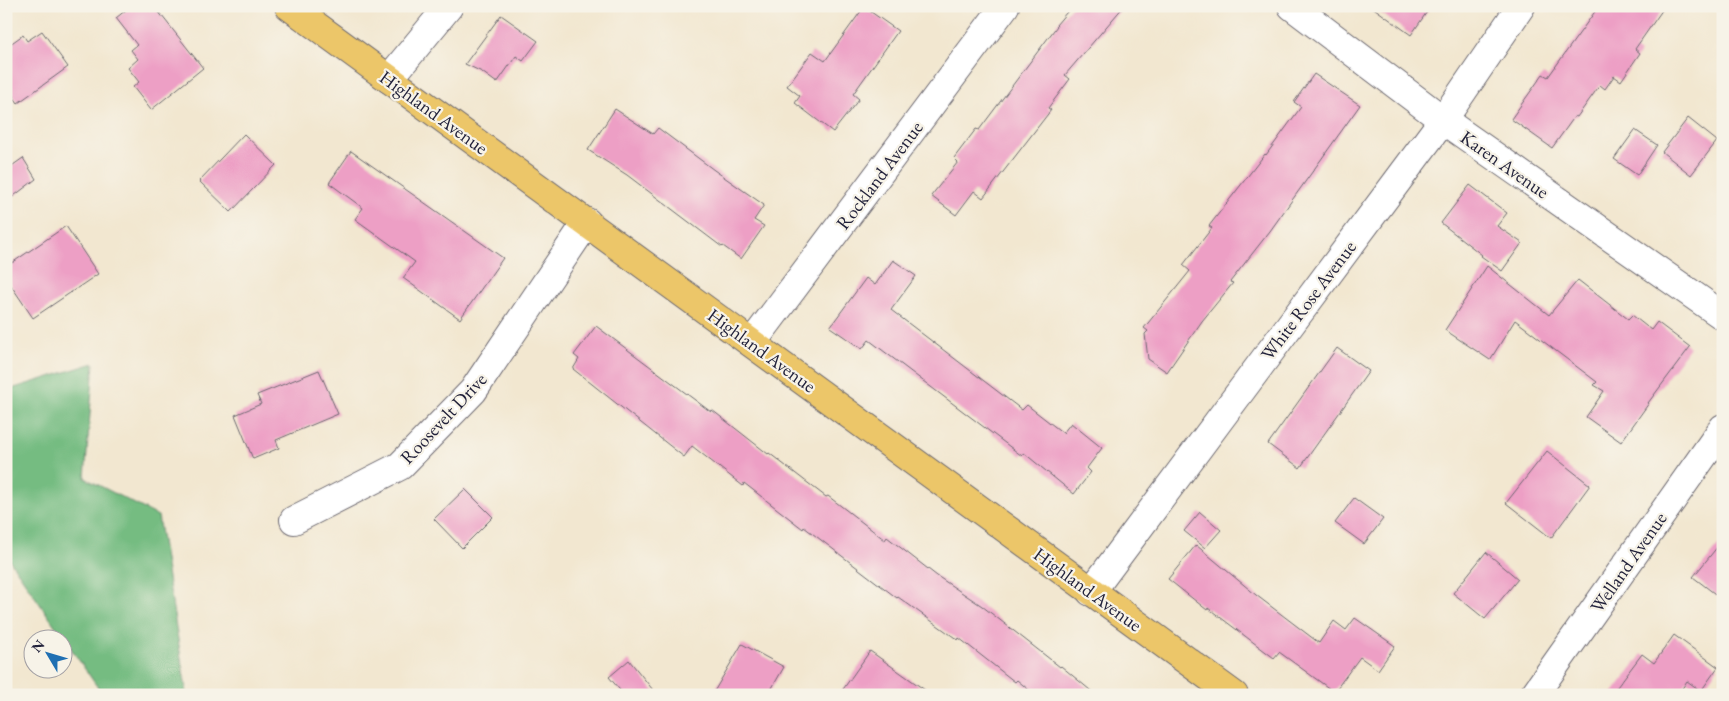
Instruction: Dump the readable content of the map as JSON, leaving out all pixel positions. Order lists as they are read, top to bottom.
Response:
{
  "streets": {
    "main road": ["Highland Avenue"],
    "street": [
      "Karen Avenue",
      "Rockland Avenue",
      "White Rose Avenue",
      "Roosevelt Drive",
      "Welland Avenue"
    ]
  },
  "crossings": [
    ["Highland Avenue", "Rockland Avenue"],
    ["Highland Avenue", "White Rose Avenue"],
    ["Highland Avenue", "Roosevelt Drive"],
    ["Karen Avenue", "White Rose Avenue"]
  ],
  "north": "top left"
}
